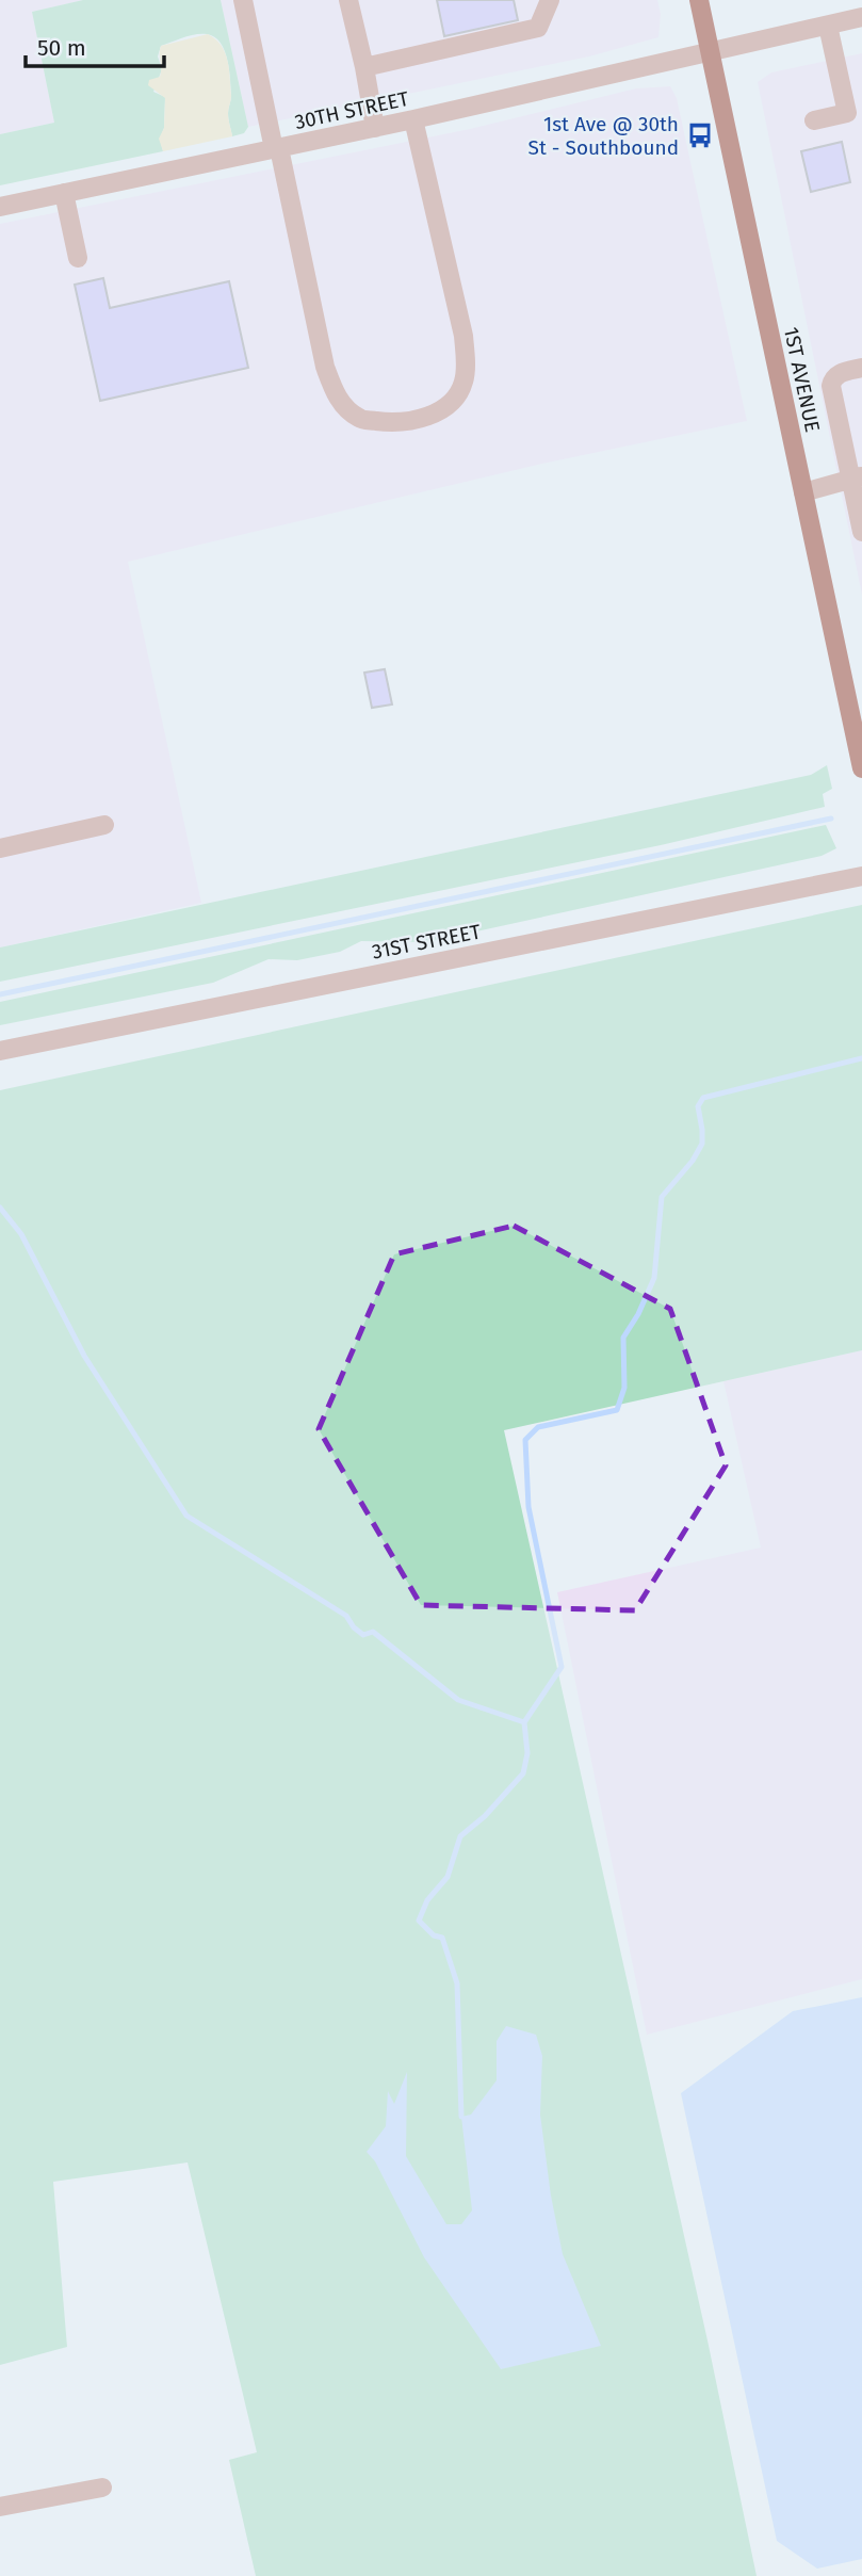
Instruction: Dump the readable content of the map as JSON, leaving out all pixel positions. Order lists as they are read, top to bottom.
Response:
{
  "streets": {
    "main road": ["1ST AVENUE"],
    "street": ["30TH STREET", "31ST STREET"]
  },
  "crossings": [
    ["30TH STREET", "1ST AVENUE"]
  ],
  "places": {
    "bus stop": ["1st Ave @ 30th St - Southbound"]
  },
  "scale_bar": "50 m"
}
